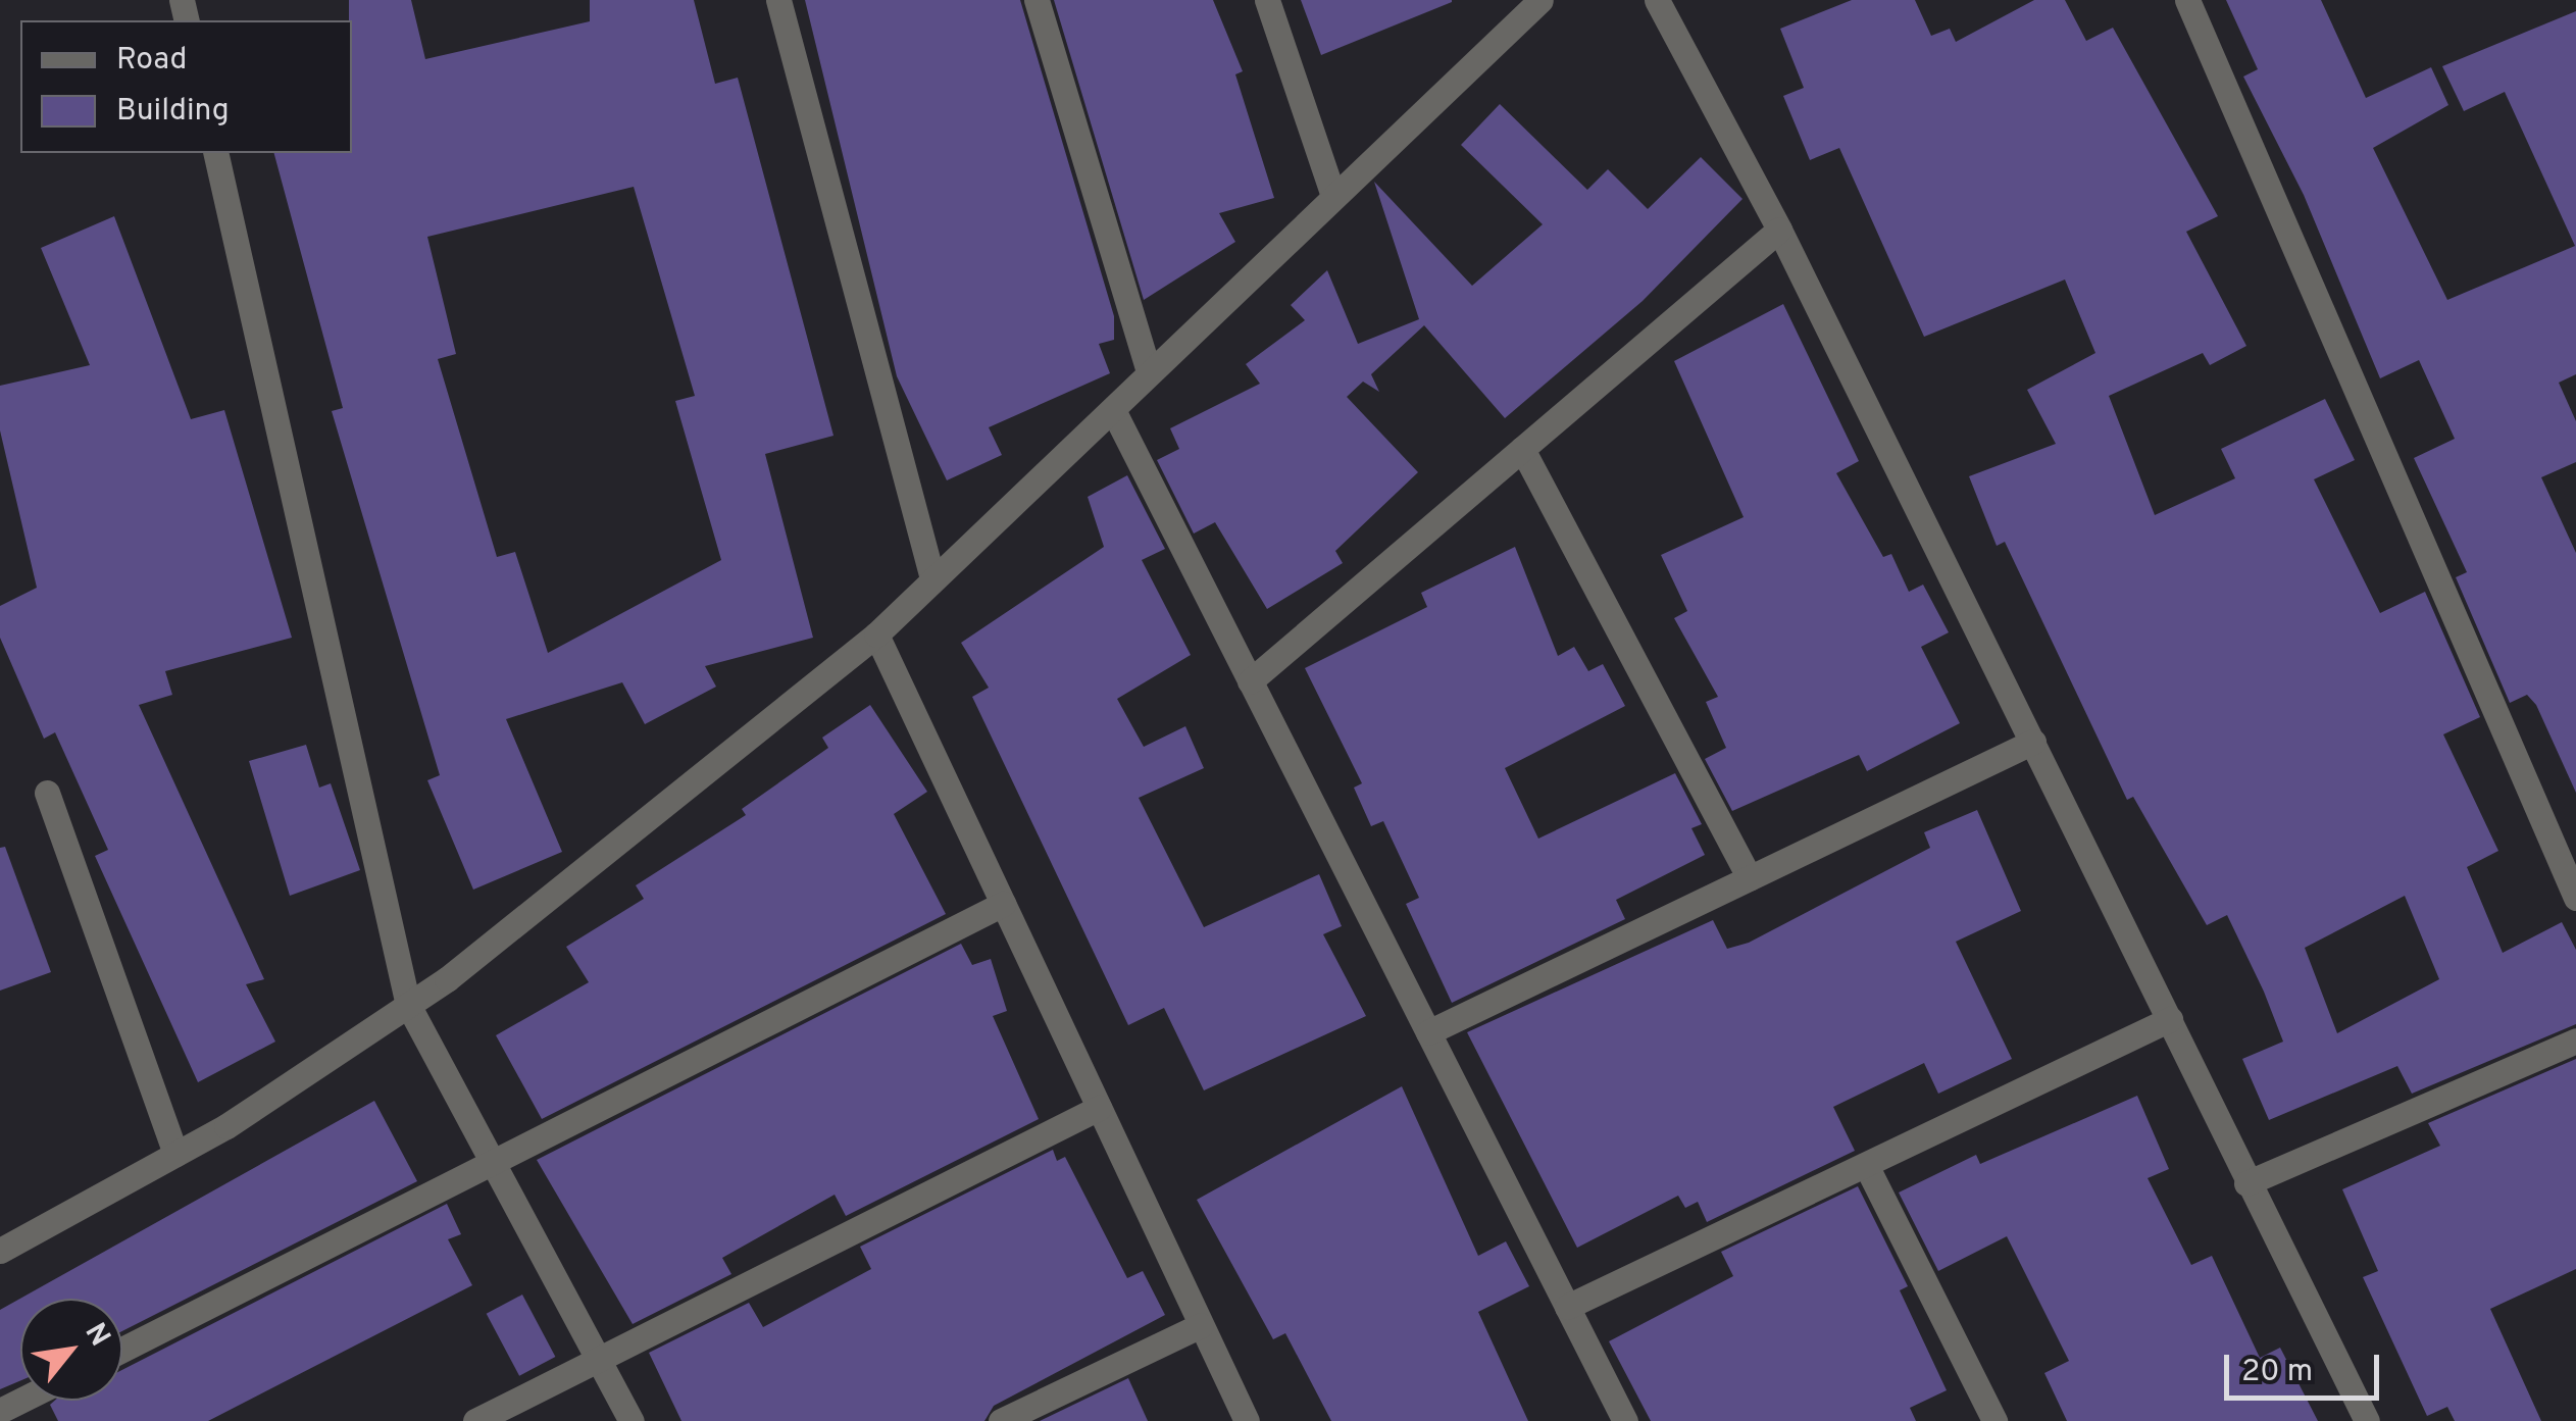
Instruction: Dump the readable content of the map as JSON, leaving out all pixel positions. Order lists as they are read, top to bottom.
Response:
{
  "legend": ["Road", "Building"],
  "scale_bar": "20 m",
  "north": "top right"
}
